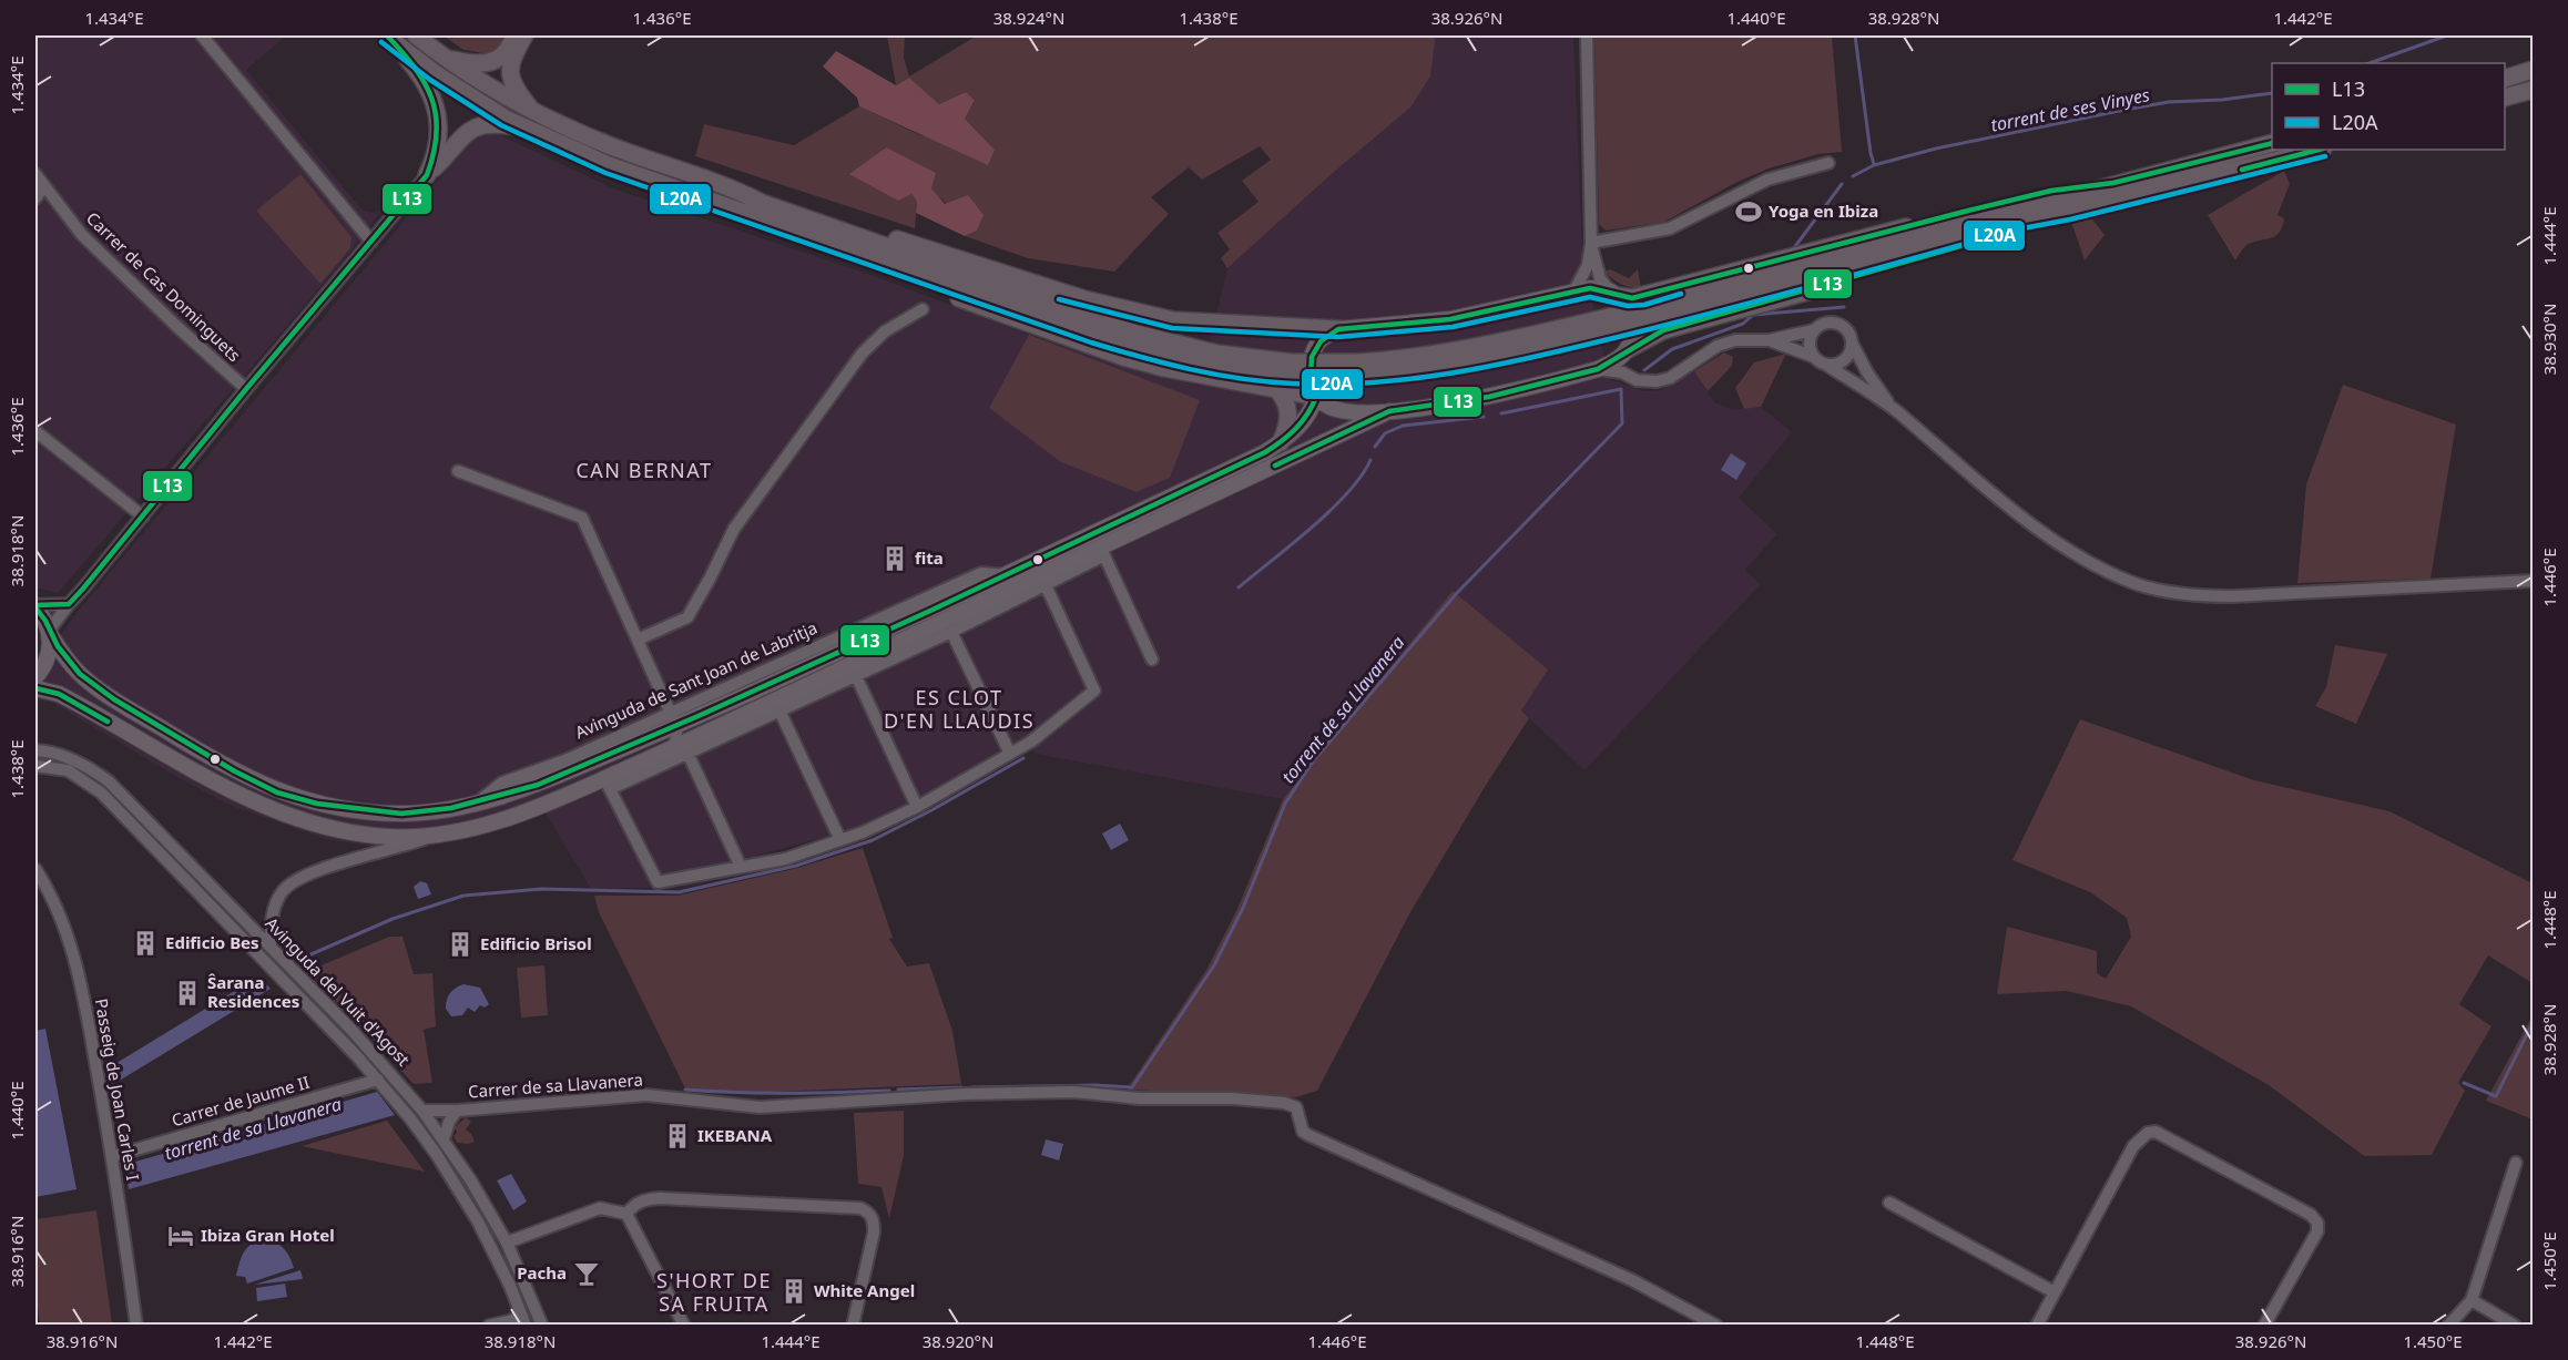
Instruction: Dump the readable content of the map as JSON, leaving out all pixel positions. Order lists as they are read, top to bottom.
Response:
{
  "streets": {
    "main road": ["Avinguda de Sant Joan de Labritja"],
    "street": [
      "Carrer de Cas Dominguets",
      "Avinguda del Vuit d'Agost",
      "Carrer de sa Llavanera",
      "Passeig de Joan Carles I",
      "Carrer de Jaume II"
    ]
  },
  "crossings": [
    ["Avinguda del Vuit d'Agost", "Carrer de sa Llavanera"],
    ["Avinguda del Vuit d'Agost", "Carrer de Jaume II"],
    ["Passeig de Joan Carles I", "Carrer de Jaume II"]
  ],
  "districts": ["CAN BERNAT", "ES CLOT D'EN LLAUDIS", "S'HORT DE SA FRUITA"],
  "water": ["torrent de ses Vinyes", "torrent de sa Llavanera"],
  "places": {
    "sports": ["Yoga en Ibiza"],
    "building": [
      "fita",
      "Edificio Bes",
      "Edificio Brisol",
      "Ŝarana Residences",
      "IKEBANA",
      "White Angel"
    ],
    "hotel": ["Ibiza Gran Hotel"],
    "bar": ["Pacha"]
  },
  "lines": ["transit line L13", "transit line L20A"],
  "legend": ["L13", "L20A"],
  "coordinates": [
    "1.434°E",
    "1.436°E",
    "38.924°N",
    "1.438°E",
    "38.926°N",
    "1.440°E",
    "38.928°N",
    "1.442°E",
    "1.444°E",
    "38.930°N",
    "38.918°N",
    "1.446°E",
    "1.448°E",
    "38.916°N",
    "1.450°E",
    "38.920°N"
  ]
}
